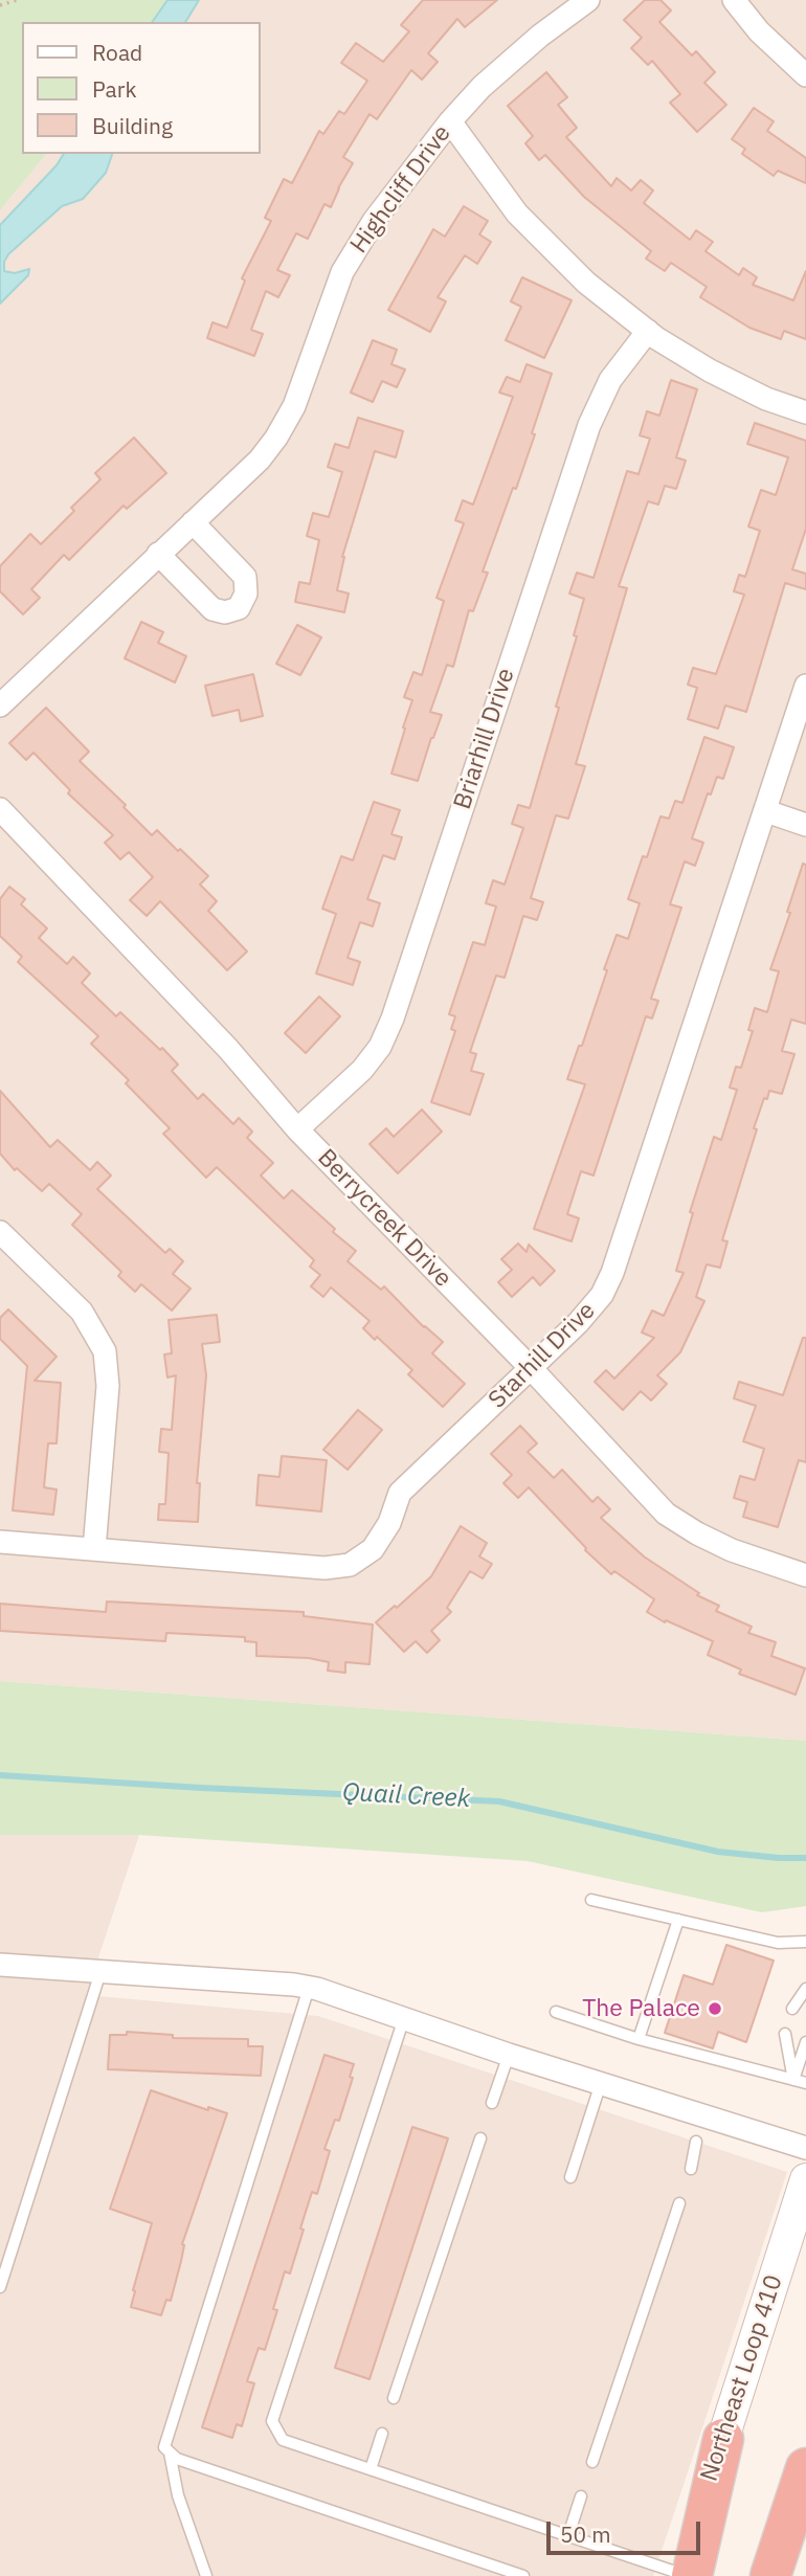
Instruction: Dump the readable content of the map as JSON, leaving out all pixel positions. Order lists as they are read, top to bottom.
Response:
{
  "streets": {
    "main road": ["Northeast Loop 410"],
    "street": [
      "Highcliff Drive",
      "Briarhill Drive",
      "Berrycreek Drive",
      "Starhill Drive"
    ]
  },
  "crossings": [
    ["Briarhill Drive", "Berrycreek Drive"],
    ["Berrycreek Drive", "Starhill Drive"]
  ],
  "water": ["Quail Creek"],
  "places": ["The Palace"],
  "legend": ["Road", "Park", "Building"],
  "scale_bar": "50 m"
}
